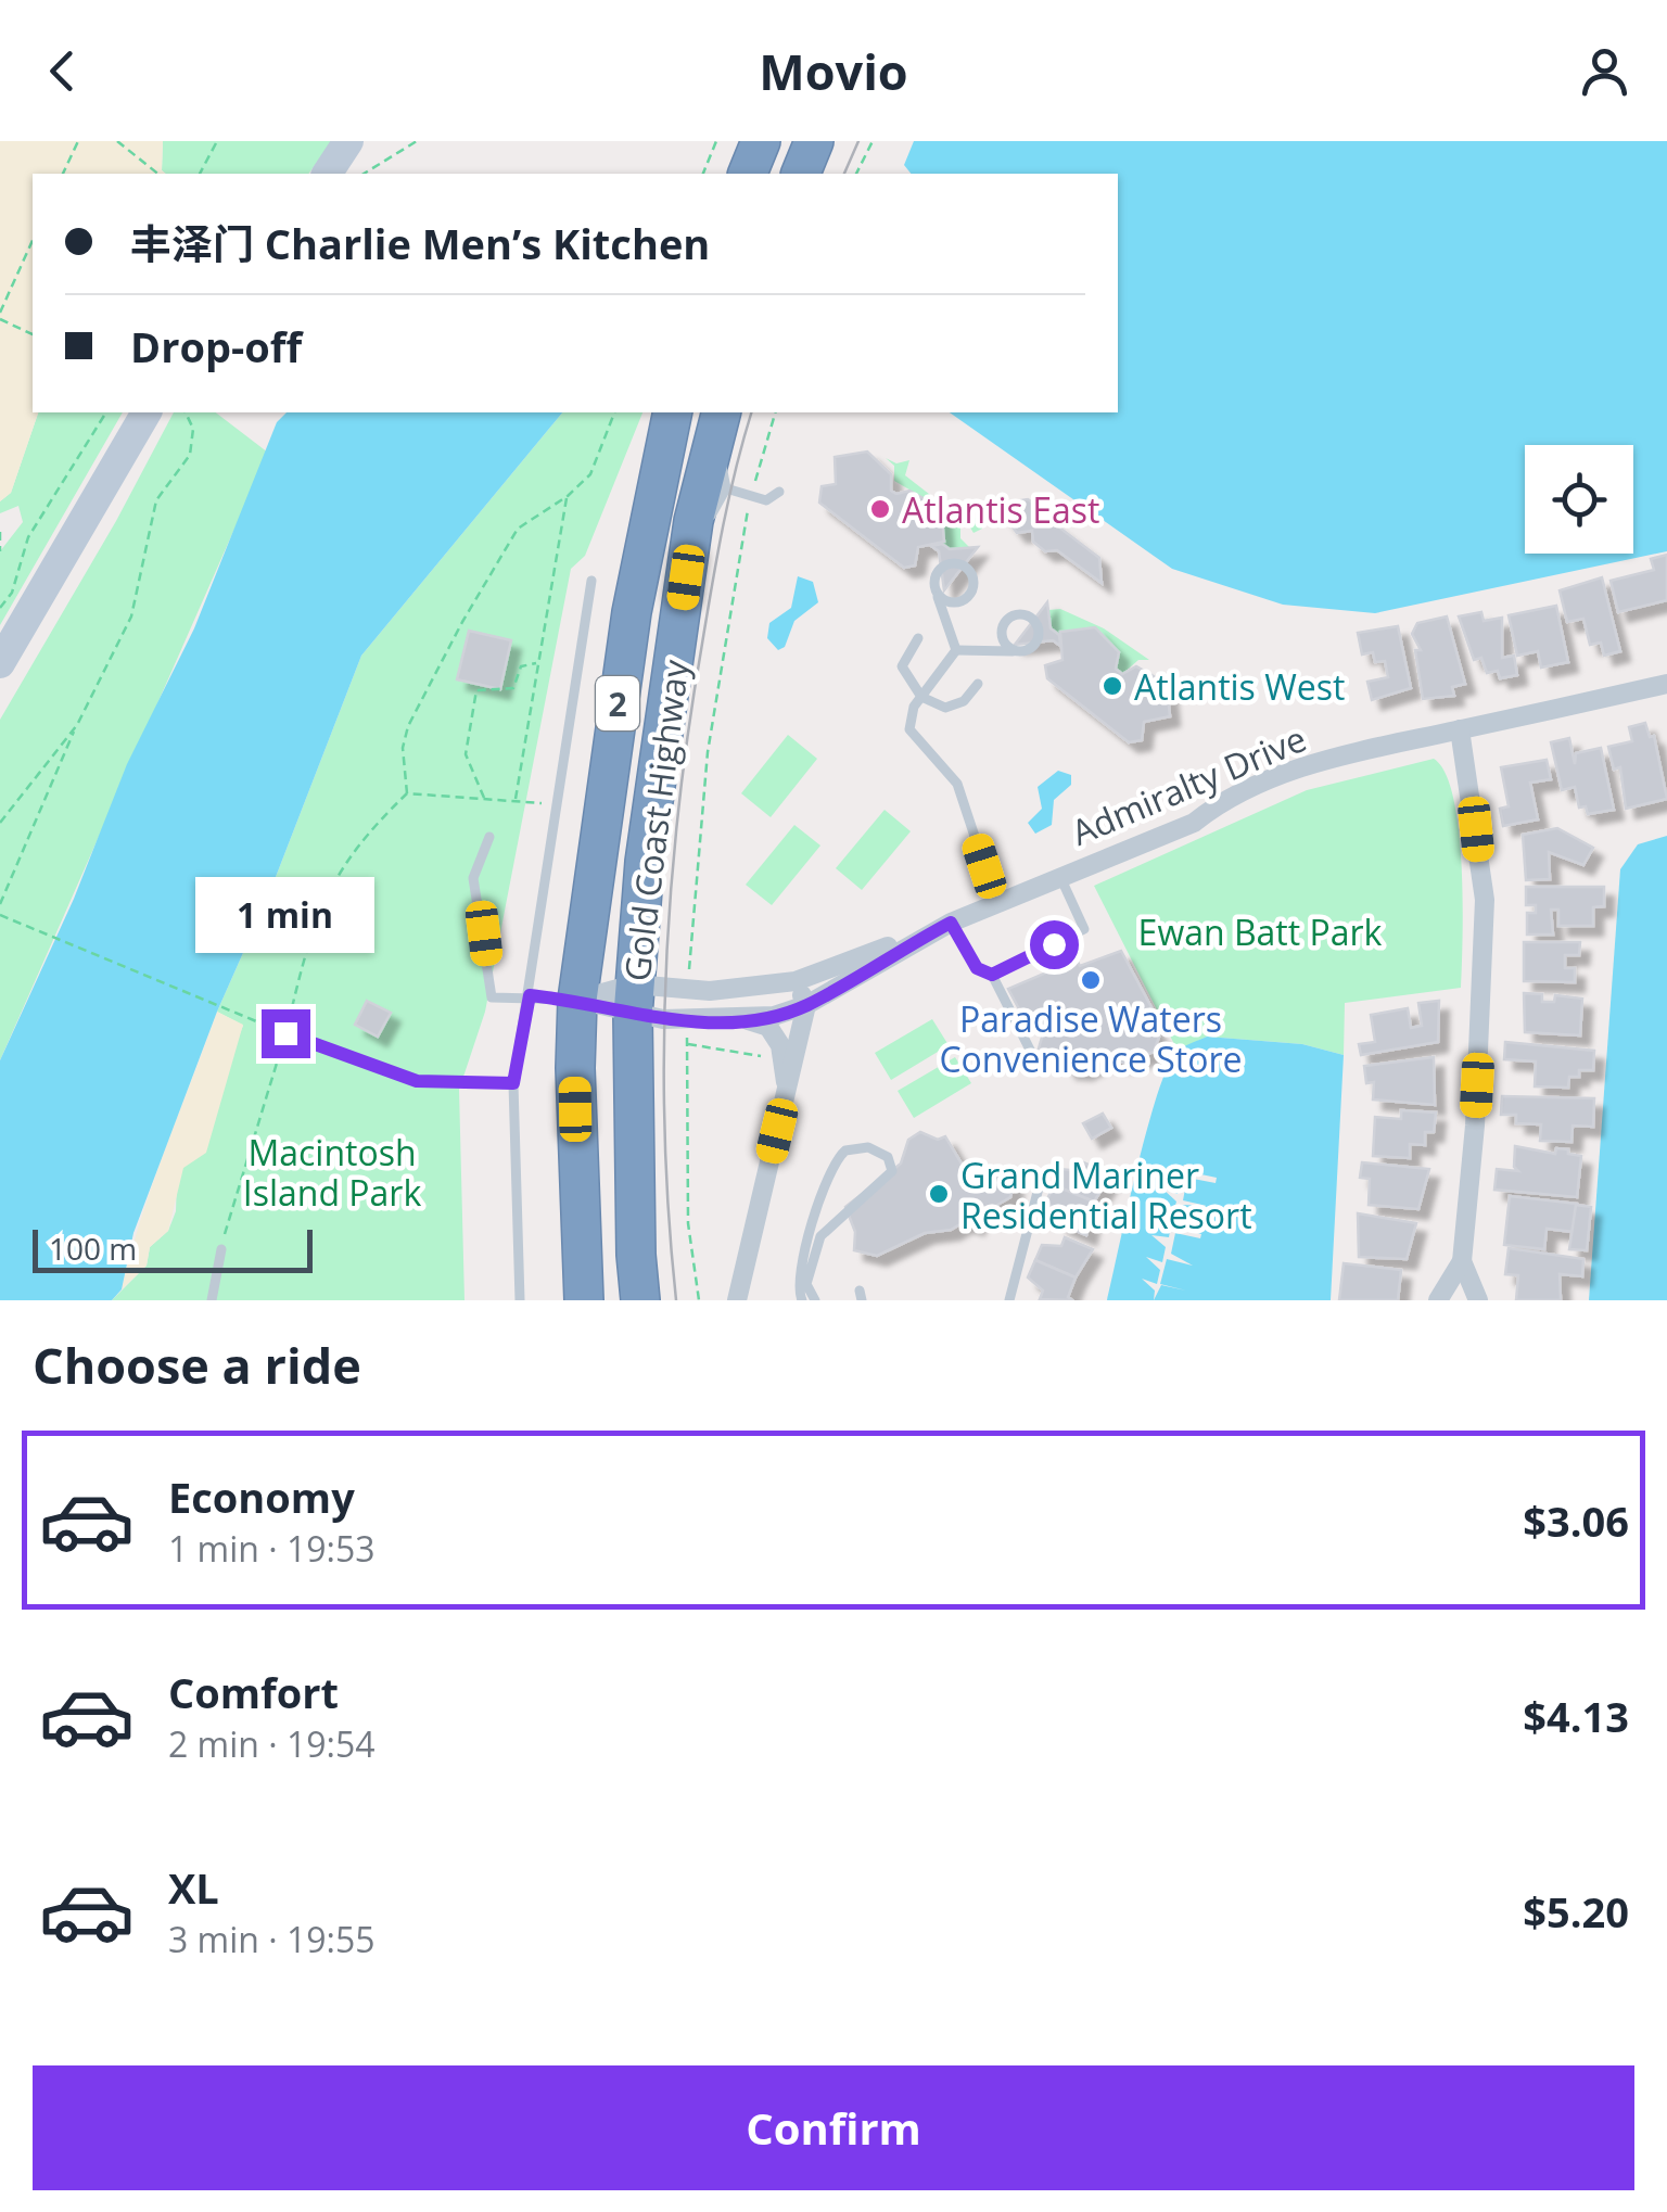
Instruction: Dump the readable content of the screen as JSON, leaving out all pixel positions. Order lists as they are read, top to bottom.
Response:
{
  "streets": {
    "highway": ["2", "Gold Coast Highway"],
    "street": ["Admiralty Drive"]
  },
  "crossings": [
    ["Admiralty Drive", "Gold Coast Highway"]
  ],
  "parks": ["Ewan Batt Park", "Macintosh Island Park"],
  "places": [
    "Atlantis East",
    "Atlantis West",
    "Paradise Waters Convenience Store",
    "Grand Mariner Residential Resort"
  ],
  "scale_bar": "100 m",
  "page": {
    "header": "Movio",
    "banner": ["丰泽门 Charlie Men’s Kitchen", "Drop-off"],
    "bubble": "1 min",
    "scale": "100 m",
    "heading": "Choose a ride",
    "list": [
      {
        "name": "Economy",
        "note": "1 min · 19:53",
        "value": "$3.06"
      },
      {
        "name": "Comfort",
        "note": "2 min · 19:54",
        "value": "$4.13"
      },
      {
        "name": "XL",
        "note": "3 min · 19:55",
        "value": "$5.20"
      }
    ],
    "buttons": "Confirm"
  }
}
